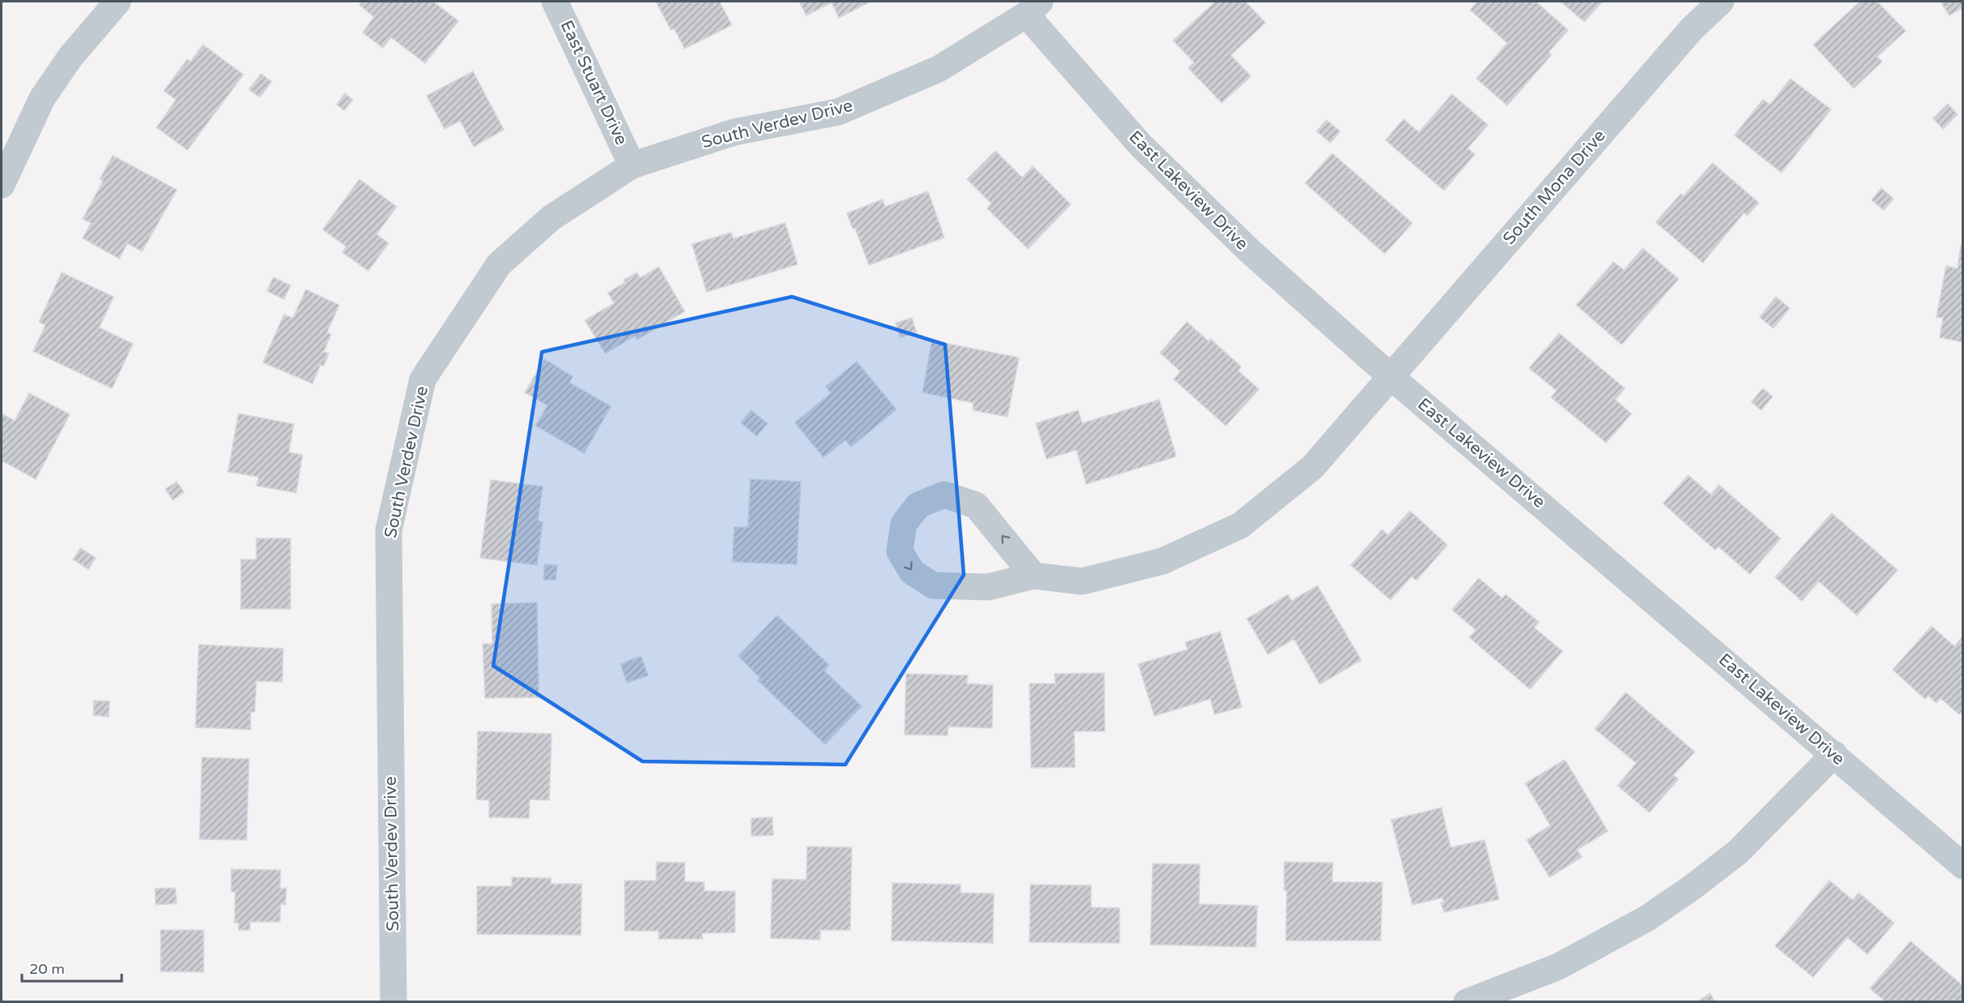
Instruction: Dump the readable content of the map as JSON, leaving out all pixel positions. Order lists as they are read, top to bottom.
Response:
{
  "streets": {
    "street": [
      "East Stuart Drive",
      "South Verdev Drive",
      "South Mona Drive",
      "East Lakeview Drive"
    ]
  },
  "crossings": [
    ["East Stuart Drive", "South Verdev Drive"],
    ["South Verdev Drive", "East Lakeview Drive"],
    ["South Mona Drive", "East Lakeview Drive"]
  ],
  "scale_bar": "20 m"
}
